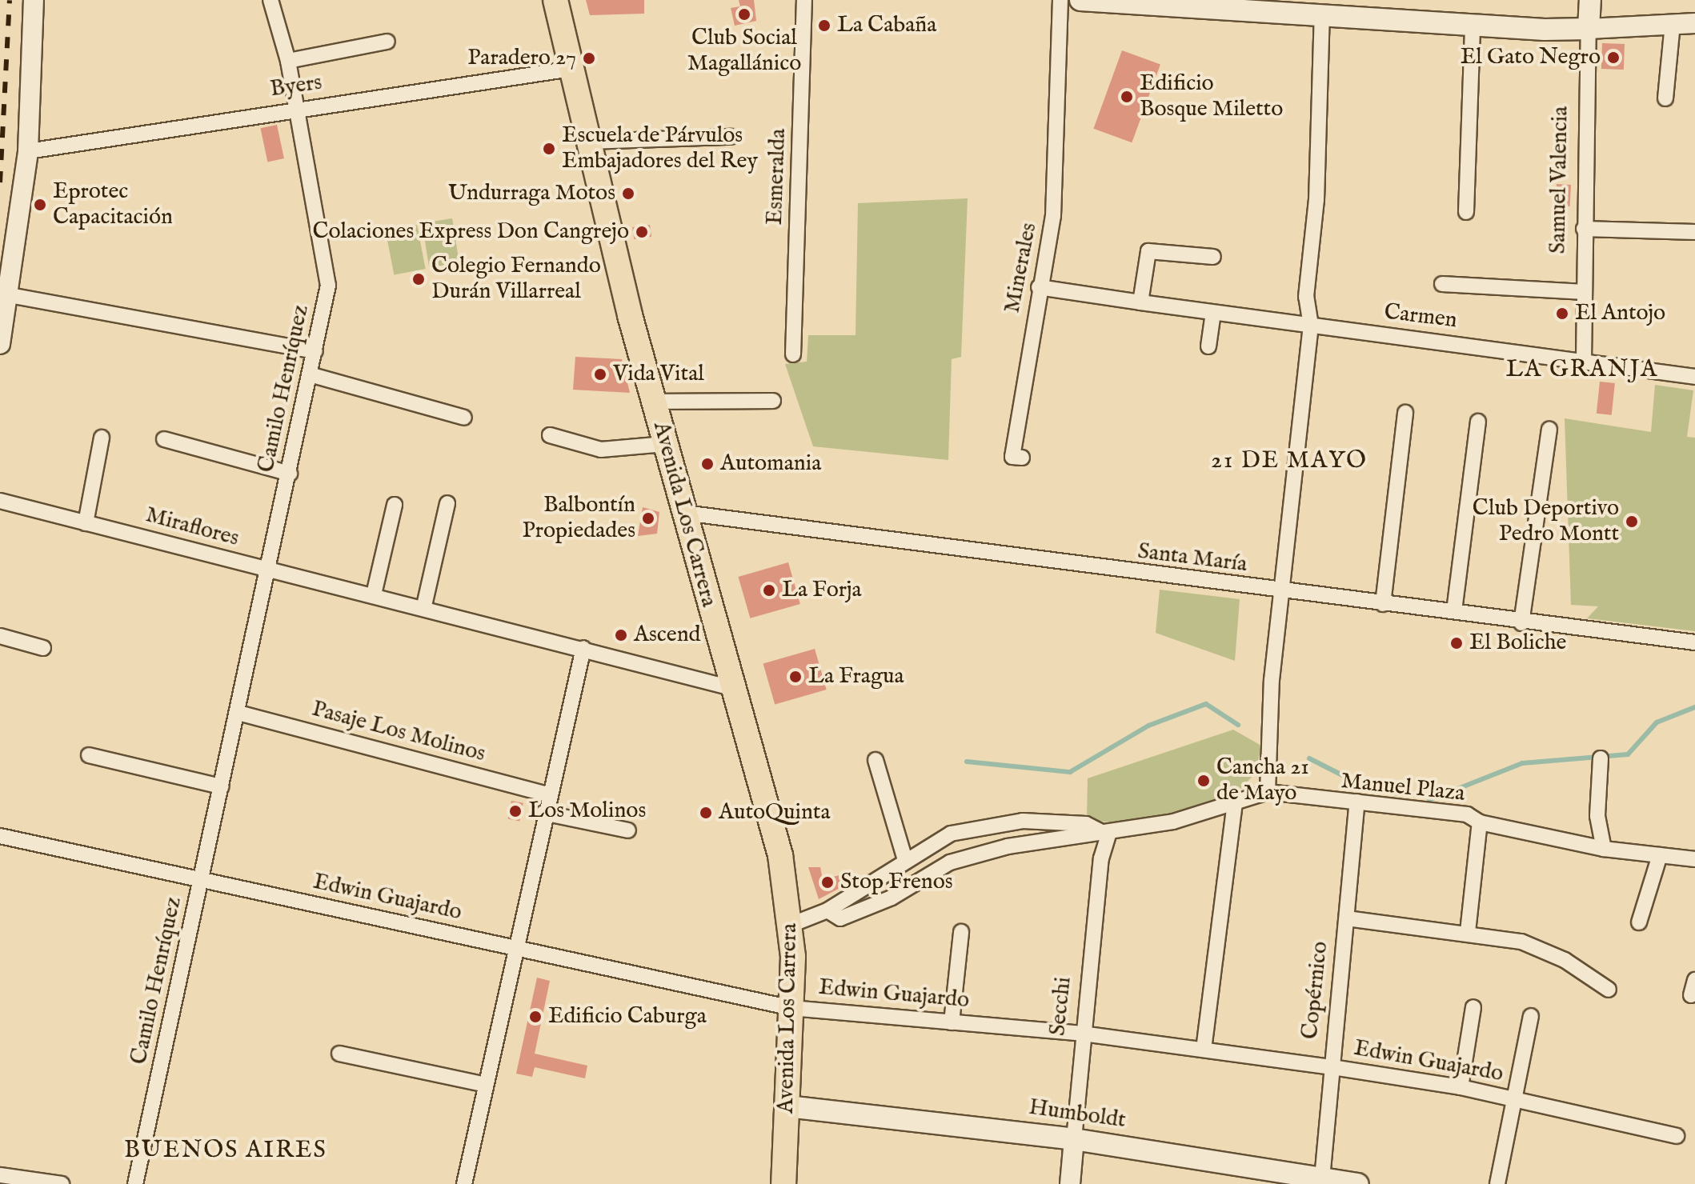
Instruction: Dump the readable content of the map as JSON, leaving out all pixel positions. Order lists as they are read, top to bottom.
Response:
{
  "streets": {
    "main road": ["Samuel Valencia", "Avenida Los Carrera", "Humboldt"],
    "street": [
      "Byers",
      "Esmeralda",
      "Minerales",
      "Carmen",
      "Camilo Henríquez",
      "Miraflores",
      "Santa María",
      "Pasaje Los Molinos",
      "Manuel Plaza",
      "Edwin Guajardo",
      "Copérnico",
      "Secchi"
    ]
  },
  "crossings": [
    ["Byers", "Camilo Henríquez"],
    ["Byers", "Avenida Los Carrera"],
    ["Samuel Valencia", "Carmen"],
    ["Minerales", "Carmen"],
    ["Camilo Henríquez", "Miraflores"],
    ["Camilo Henríquez", "Pasaje Los Molinos"],
    ["Camilo Henríquez", "Edwin Guajardo"],
    ["Avenida Los Carrera", "Miraflores"],
    ["Avenida Los Carrera", "Santa María"],
    ["Avenida Los Carrera", "Manuel Plaza"],
    ["Avenida Los Carrera", "Edwin Guajardo"],
    ["Avenida Los Carrera", "Humboldt"],
    ["Manuel Plaza", "Copérnico"],
    ["Manuel Plaza", "Secchi"],
    ["Edwin Guajardo", "Copérnico"],
    ["Edwin Guajardo", "Secchi"],
    ["Copérnico", "Humboldt"],
    ["Secchi", "Humboldt"]
  ],
  "districts": ["LA GRANJA", "21 DE MAYO", "BUENOS AIRES"],
  "places": [
    "Club Social Magallánico",
    "La Cabaña",
    "El Gato Negro",
    "Paradero 27",
    "Edificio Bosque Miletto",
    "Escuela de Párvulos Embajadores del Rey",
    "Undurraga Motos",
    "Eprotec Capacitación",
    "Colaciones Express Don Cangrejo",
    "Colegio Fernando Durán Villarreal",
    "El Antojo",
    "Vida Vital",
    "Automania",
    "Balbontín Propiedades",
    "Club Deportivo Pedro Montt",
    "La Forja",
    "Ascend",
    "El Boliche",
    "La Fragua",
    "Cancha 21 de Mayo",
    "Los Molinos",
    "AutoQuinta",
    "Stop Frenos",
    "Edificio Caburga"
  ]
}
